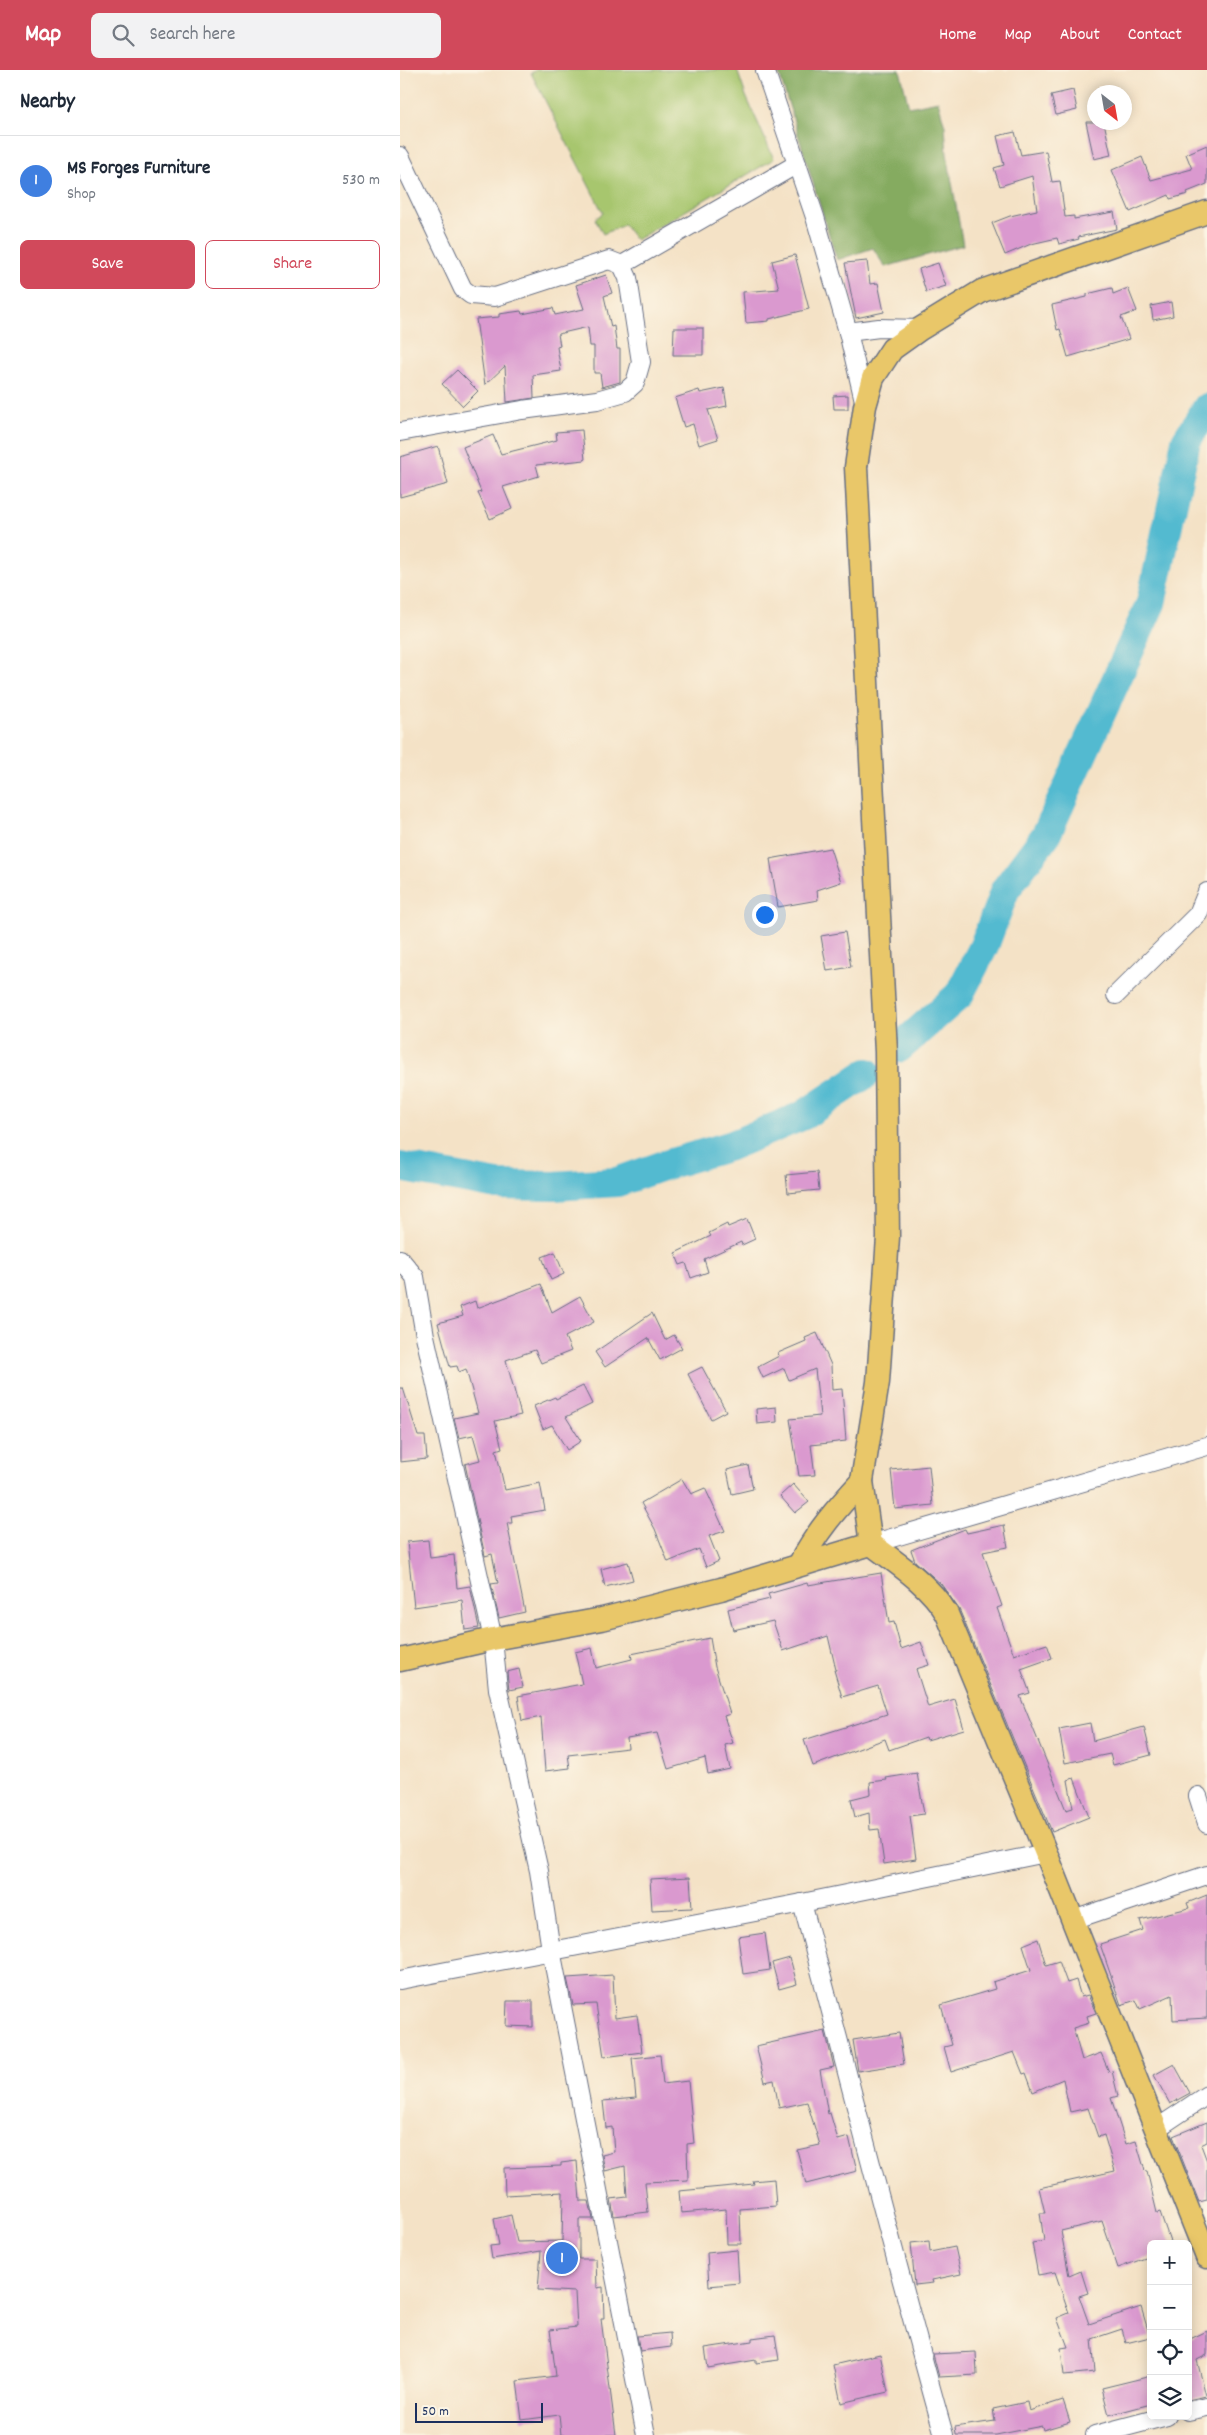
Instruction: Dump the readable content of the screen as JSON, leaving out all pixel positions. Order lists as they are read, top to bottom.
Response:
{
  "scale_bar": "50 m",
  "north": "bottom right",
  "page": {
    "header": "Map",
    "search": "Search here",
    "nav": [
      "Home",
      "Map",
      "About",
      "Contact"
    ],
    "heading": "Nearby",
    "list": [
      {
        "mark": "1",
        "name": "MS Forges Furniture",
        "note": "Shop",
        "value": "530 m"
      }
    ],
    "buttons": ["Save", "Share"],
    "map_buttons": ["+", "−"],
    "pins": "1",
    "scale": "50 m"
  }
}
